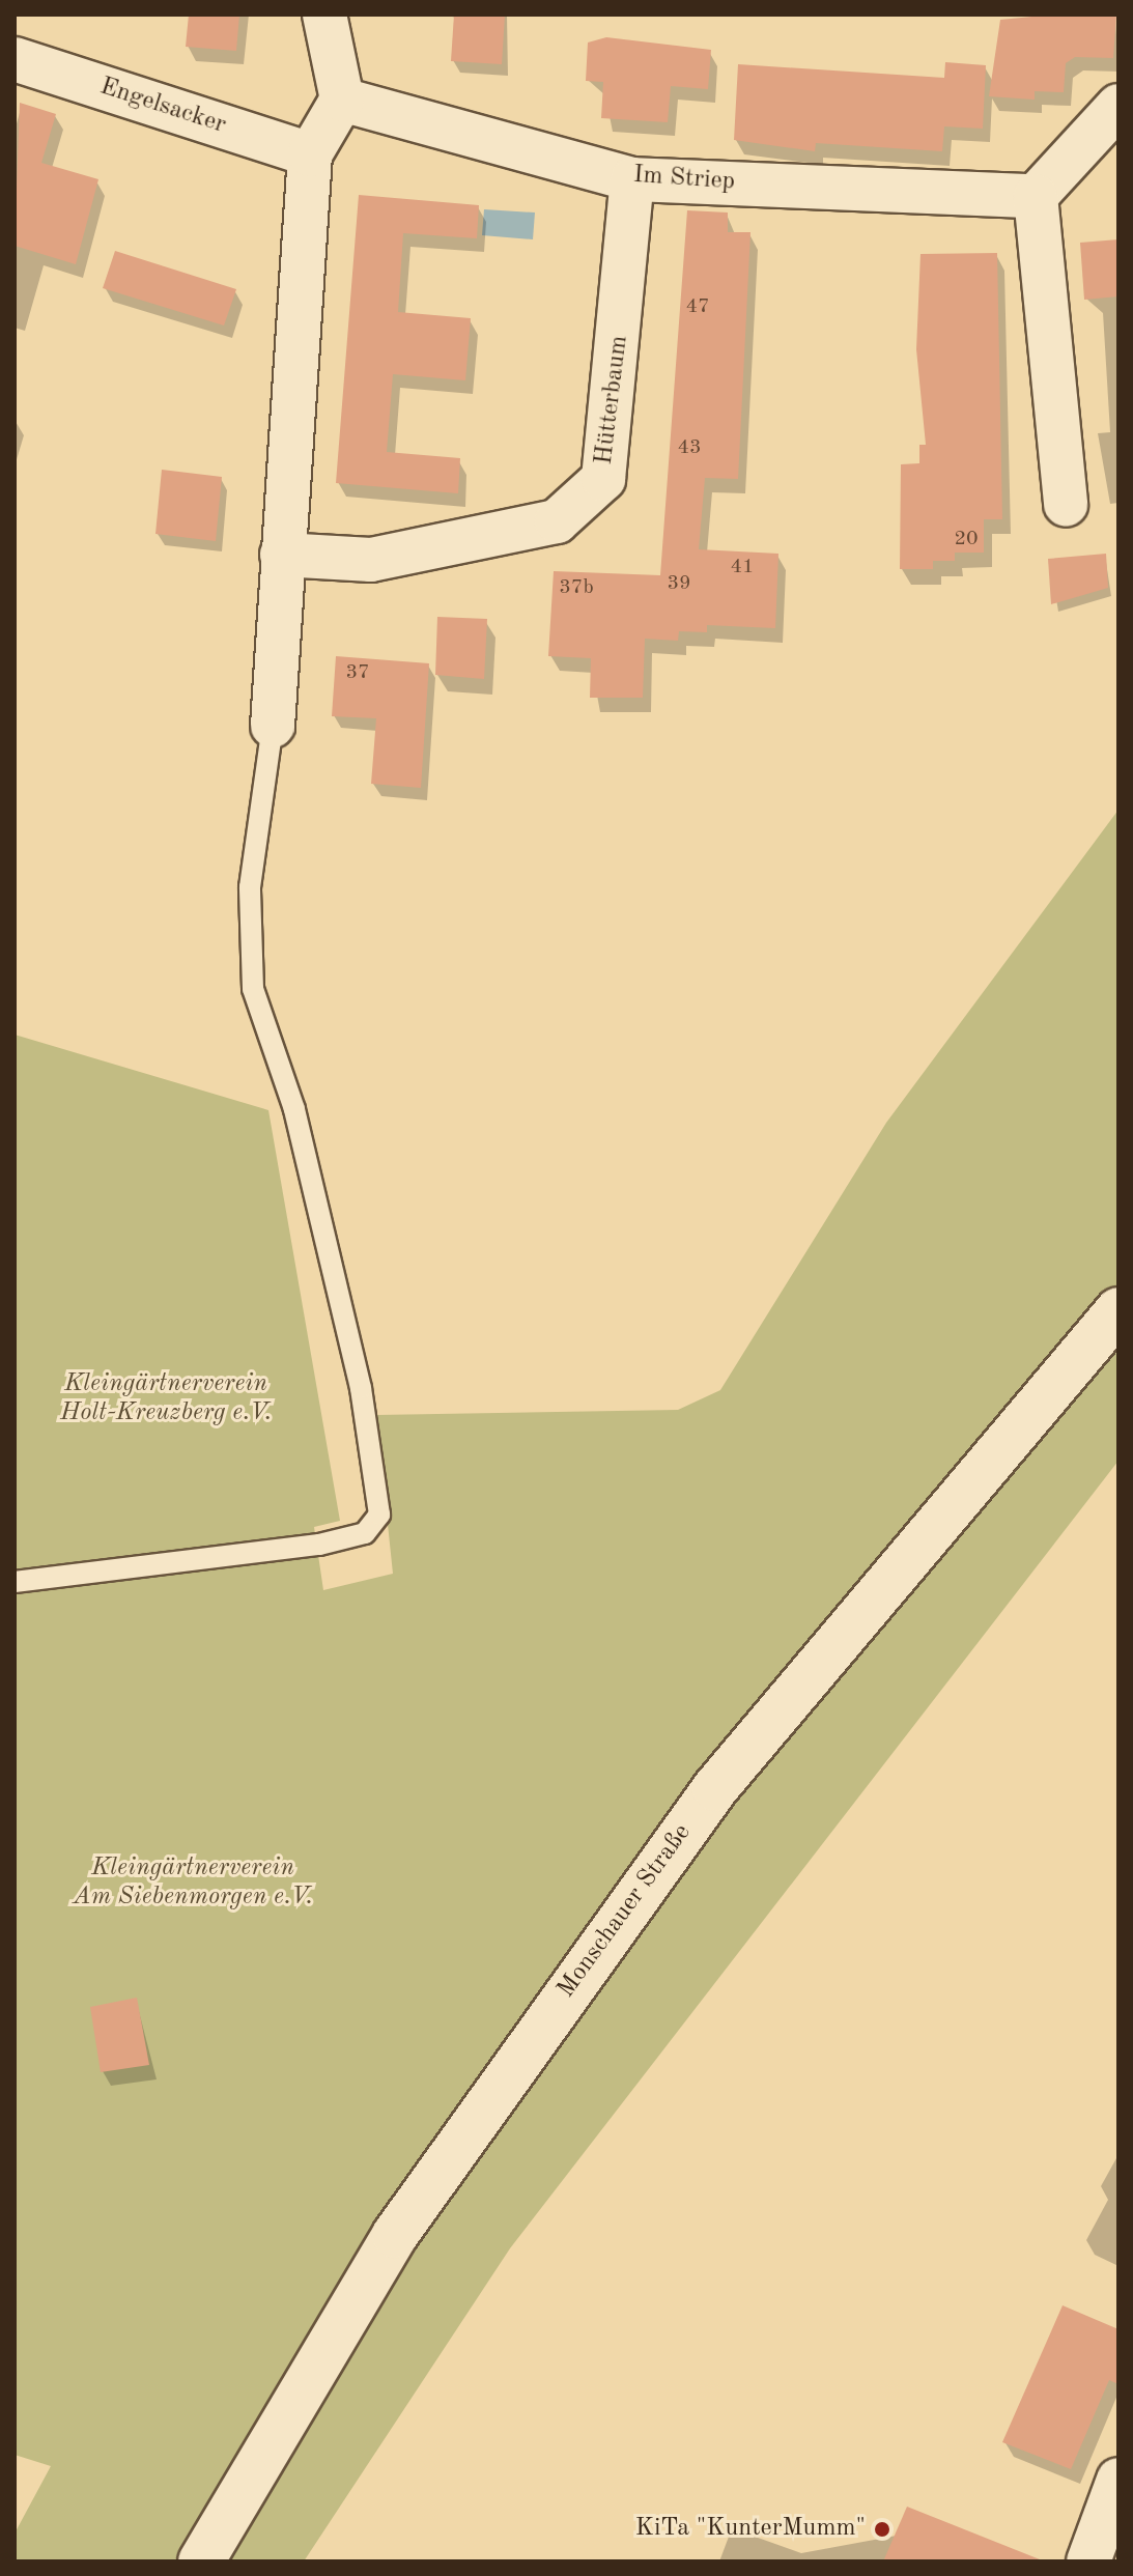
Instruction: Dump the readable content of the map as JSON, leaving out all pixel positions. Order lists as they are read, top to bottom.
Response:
{
  "streets": {
    "main road": ["Monschauer Straße"],
    "street": ["Engelsacker", "Im Striep", "Hütterbaum"]
  },
  "crossings": [
    ["Im Striep", "Hütterbaum"]
  ],
  "parks": ["Kleingärtnerverein Holt-Kreuzberg e.V.", "Kleingärtnerverein Am Siebenmorgen e.V."],
  "places": ["KiTa \"KunterMumm\""],
  "house_numbers": [
    "47",
    "43",
    "20",
    "41",
    "39",
    "37b",
    "37"
  ]
}
